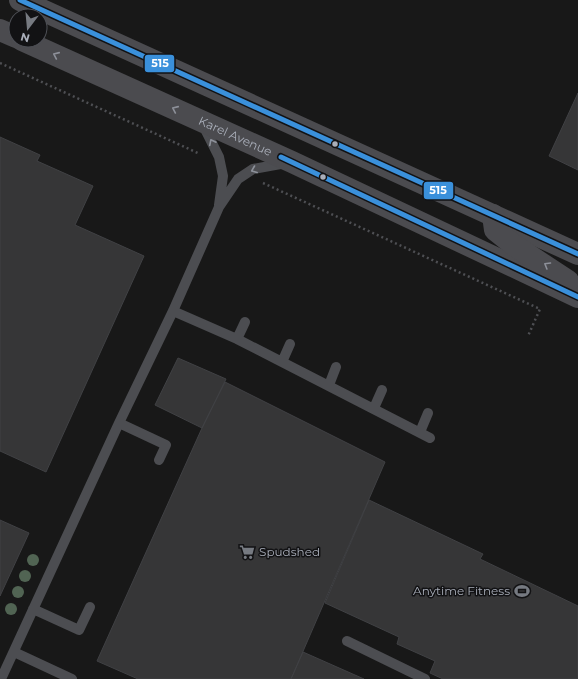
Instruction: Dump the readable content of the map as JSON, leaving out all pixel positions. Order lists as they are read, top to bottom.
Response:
{
  "streets": {
    "main road": ["Karel Avenue"]
  },
  "places": {
    "supermarket": ["Spudshed"],
    "sports": ["Anytime Fitness"]
  },
  "lines": ["transit line 515"],
  "north": "bottom"
}
